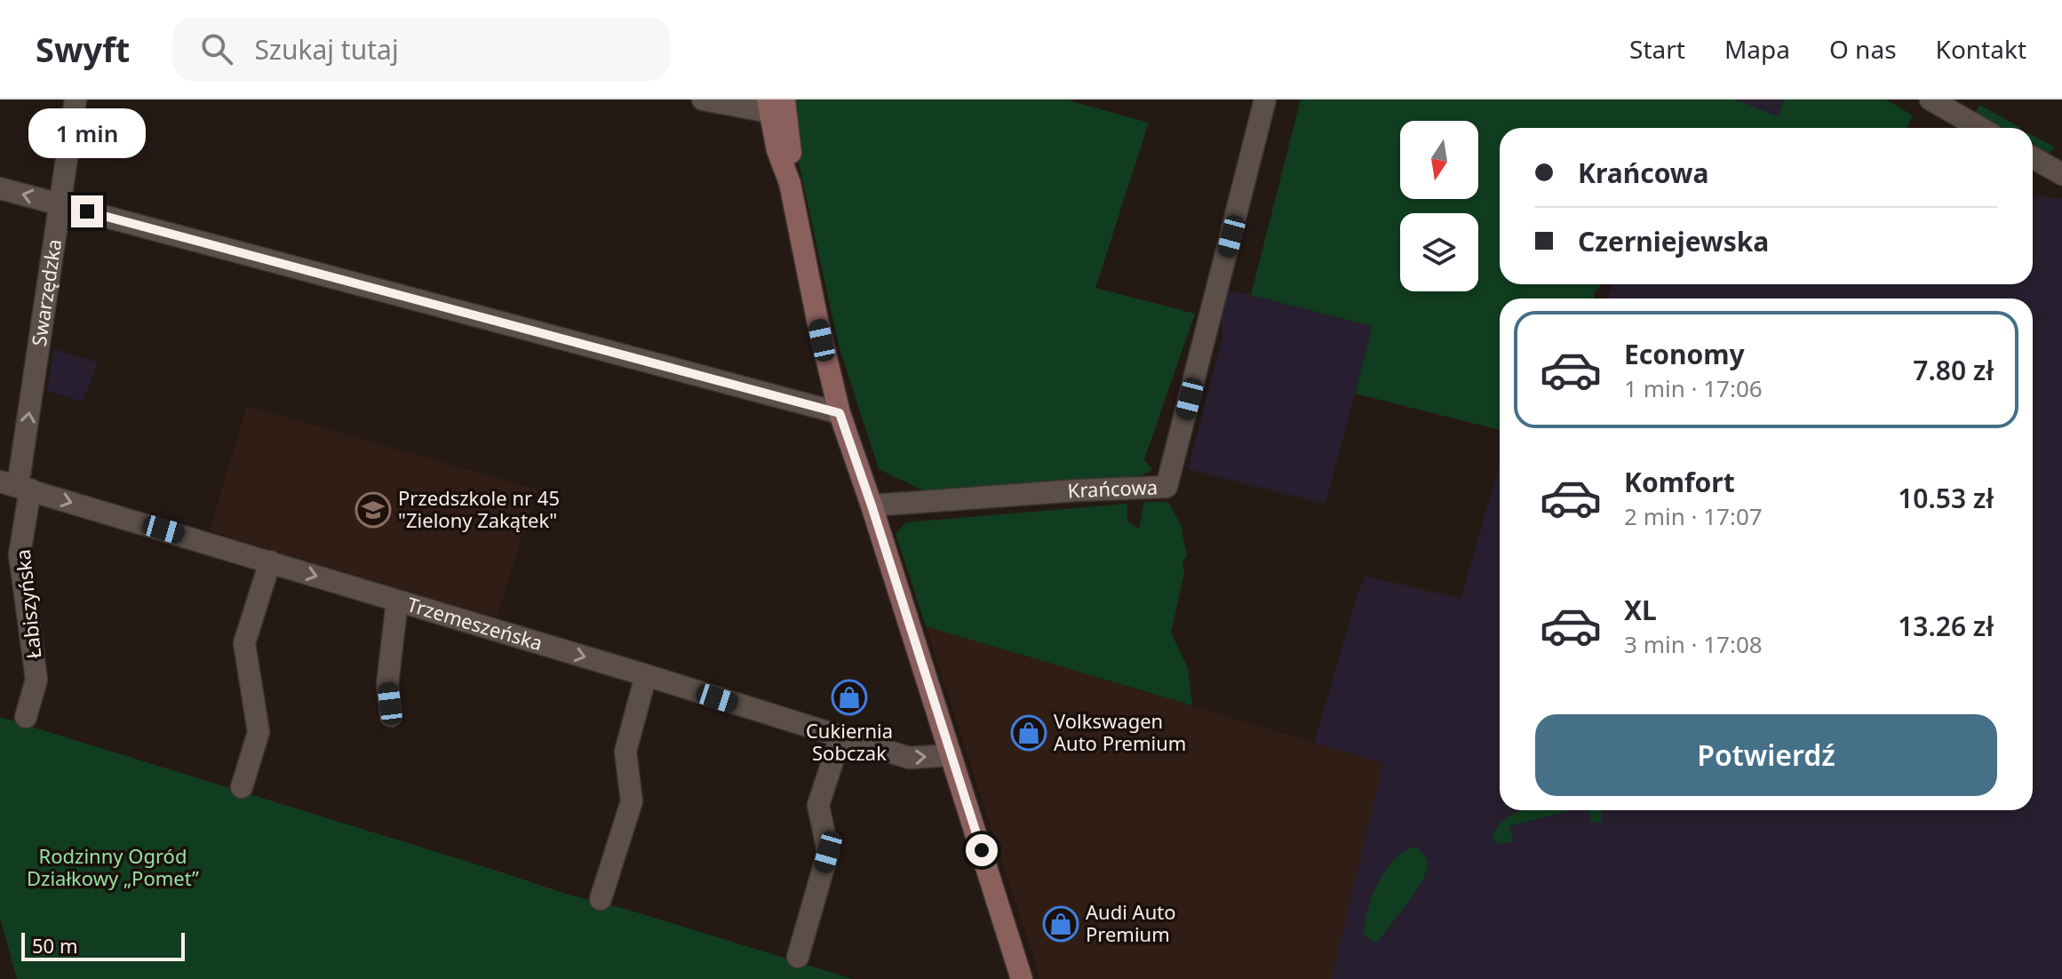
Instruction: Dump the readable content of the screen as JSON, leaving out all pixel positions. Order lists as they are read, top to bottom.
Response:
{
  "streets": {
    "street": [
      "Swarzędzka",
      "Krańcowa",
      "Łabiszyńska",
      "Trzemeszeńska"
    ]
  },
  "crossings": [
    ["Swarzędzka", "Łabiszyńska"],
    ["Swarzędzka", "Trzemeszeńska"],
    ["Łabiszyńska", "Trzemeszeńska"]
  ],
  "one_way": ["Swarzędzka", "Trzemeszeńska"],
  "parks": ["Rodzinny Ogród Działkowy „Pomet”"],
  "places": {
    "school or university": ["Przedszkole nr 45 \"Zielony Zakątek\""],
    "shop": ["Cukiernia Sobczak", "Volkswagen Auto Premium", "Audi Auto Premium"]
  },
  "scale_bar": "50 m",
  "north": "bottom",
  "page": {
    "header": "Swyft",
    "search": "Szukaj tutaj",
    "nav": [
      "Start",
      "Mapa",
      "O nas",
      "Kontakt"
    ],
    "bubble": "1 min",
    "banner": ["Krańcowa", "Czerniejewska"],
    "list": [
      {
        "name": "Economy",
        "note": "1 min · 17:06",
        "value": "7.80 zł"
      },
      {
        "name": "Komfort",
        "note": "2 min · 17:07",
        "value": "10.53 zł"
      },
      {
        "name": "XL",
        "note": "3 min · 17:08",
        "value": "13.26 zł"
      }
    ],
    "buttons": "Potwierdź",
    "scale": "50 m"
  }
}
